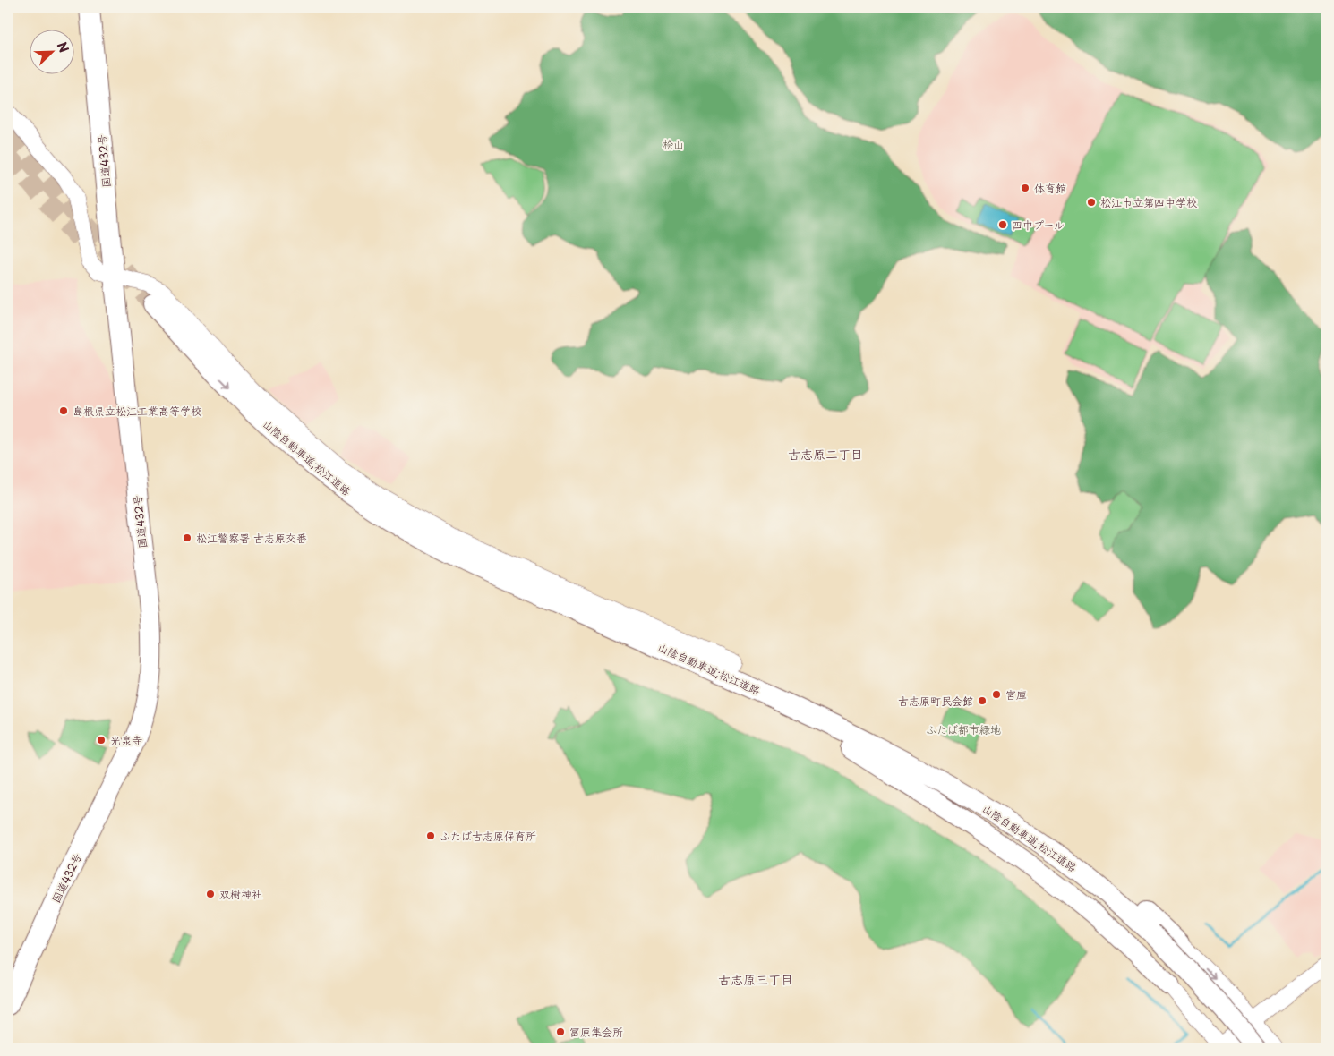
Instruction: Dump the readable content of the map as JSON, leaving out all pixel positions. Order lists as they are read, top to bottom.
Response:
{
  "streets": {
    "highway": ["国道432号", "山陰自動車道;松江道路"]
  },
  "districts": ["古志原二丁目", "古志原三丁目"],
  "parks": ["桧山", "ふたば都市緑地"],
  "places": [
    "体育館",
    "松江市立第四中学校",
    "四中プール",
    "島根県立松江工業高等学校",
    "松江警察署 古志原交番",
    "宮庫",
    "古志原町民会館",
    "光泉寺",
    "ふたば古志原保育所",
    "双樹神社",
    "冨原集会所"
  ],
  "north": "top right"
}
